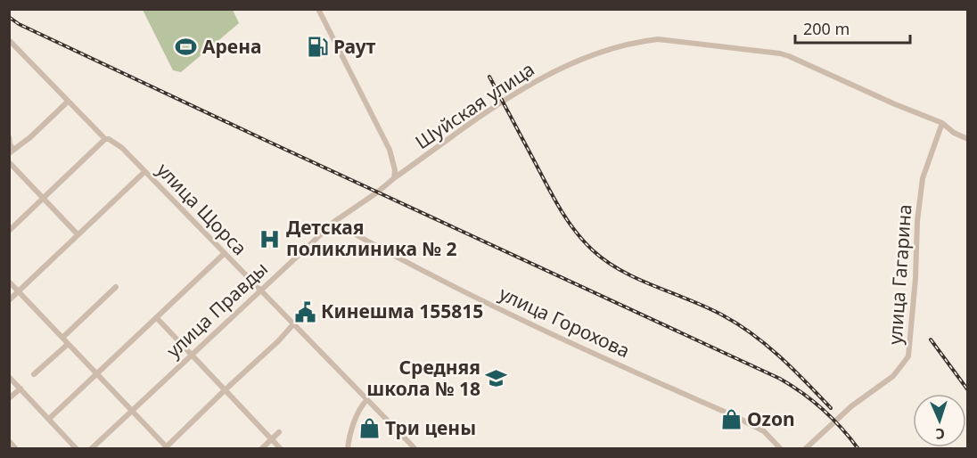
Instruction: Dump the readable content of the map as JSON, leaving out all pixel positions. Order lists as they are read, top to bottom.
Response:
{
  "streets": {
    "street": [
      "Шуйская улица",
      "улица Щорса",
      "улица Гагарина",
      "улица Правды",
      "улица Горохова"
    ]
  },
  "crossings": [
    ["Шуйская улица", "улица Гагарина"],
    ["Шуйская улица", "улица Правды"],
    ["улица Щорса", "улица Правды"],
    ["улица Правды", "улица Горохова"]
  ],
  "places": {
    "sports": ["Арена"],
    "fuel station": ["Раут"],
    "hospital": ["Детская поликлиника № 2"],
    "public building": ["Кинешма 155815"],
    "school or university": ["Средняя школа № 18"],
    "shop": ["Ozon", "Три цены"]
  },
  "scale_bar": "200 m",
  "north": "bottom"
}
